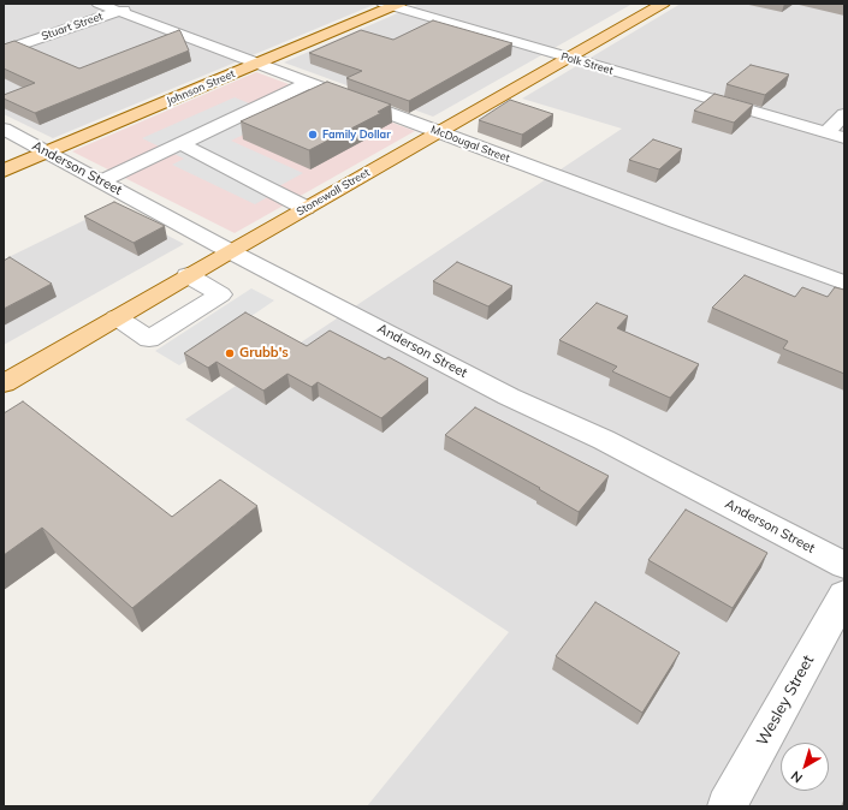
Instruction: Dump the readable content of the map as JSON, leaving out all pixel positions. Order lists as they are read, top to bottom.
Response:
{
  "streets": {
    "main road": ["Johnson Street", "Stonewall Street"],
    "street": [
      "Stuart Street",
      "Polk Street",
      "McDougal Street",
      "Anderson Street",
      "Wesley Street"
    ]
  },
  "crossings": [
    ["Stuart Street", "McDougal Street"],
    ["Polk Street", "Johnson Street"],
    ["Polk Street", "Stonewall Street"],
    ["Johnson Street", "McDougal Street"],
    ["Johnson Street", "Anderson Street"],
    ["McDougal Street", "Stonewall Street"],
    ["Anderson Street", "Stonewall Street"]
  ],
  "places": ["Family Dollar", "Grubb's"],
  "north": "bottom left"
}
